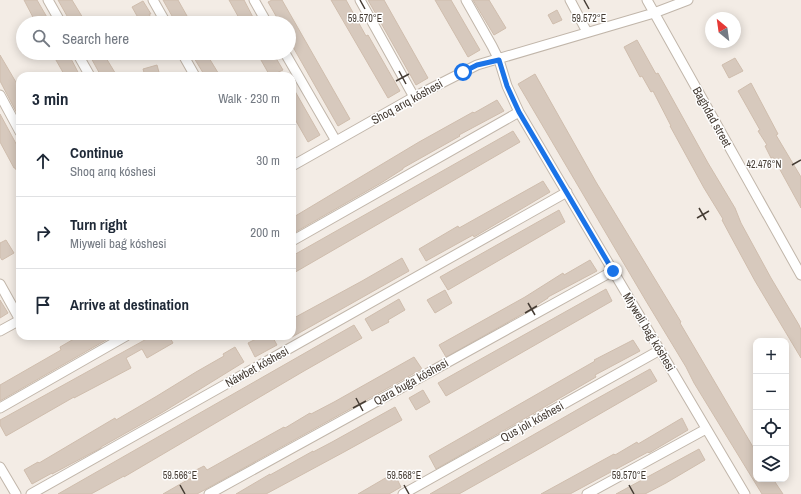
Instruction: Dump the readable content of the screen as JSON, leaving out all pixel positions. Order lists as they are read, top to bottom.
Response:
{
  "streets": {
    "street": [
      "Shoq arıq kóshesi",
      "Baghdad street",
      "Miyweli baǵ kóshesi",
      "Náwbet kóshesi",
      "Qara buǵa kóshesi",
      "Qus jolı kóshesi"
    ]
  },
  "crossings": [
    ["Shoq arıq kóshesi", "Baghdad street"],
    ["Shoq arıq kóshesi", "Miyweli baǵ kóshesi"],
    ["Miyweli baǵ kóshesi", "Náwbet kóshesi"],
    ["Miyweli baǵ kóshesi", "Qara buǵa kóshesi"],
    ["Miyweli baǵ kóshesi", "Qus jolı kóshesi"]
  ],
  "north": "top left",
  "page": {
    "search": "Search here",
    "heading": ["3 min", "Walk · 230 m"],
    "list": [
      ["Continue", "Shoq arıq kóshesi", "30 m"],
      ["Turn right", "Miyweli baǵ kóshesi", "200 m"],
      "Arrive at destination"
    ],
    "map_buttons": ["+", "−"]
  },
  "coordinates": [
    "59.570°E",
    "59.572°E",
    "42.476°N",
    "59.566°E",
    "59.568°E"
  ]
}
